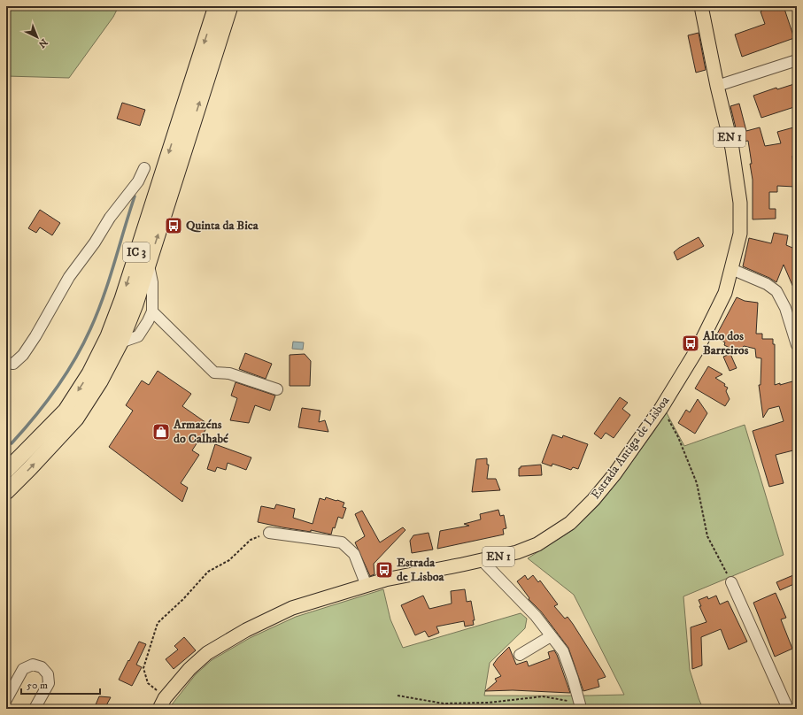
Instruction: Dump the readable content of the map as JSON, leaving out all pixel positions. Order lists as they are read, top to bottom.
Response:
{
  "streets": {
    "highway": ["IC 3"],
    "main road": ["EN 1", "Estrada Antiga de Lisboa"]
  },
  "places": {
    "bus stop": ["Quinta da Bica", "Alto dos Barreiros", "Estrada de Lisboa"],
    "shop": ["Armazéns do Calhabé"]
  },
  "scale_bar": "50 m",
  "north": "bottom right"
}
